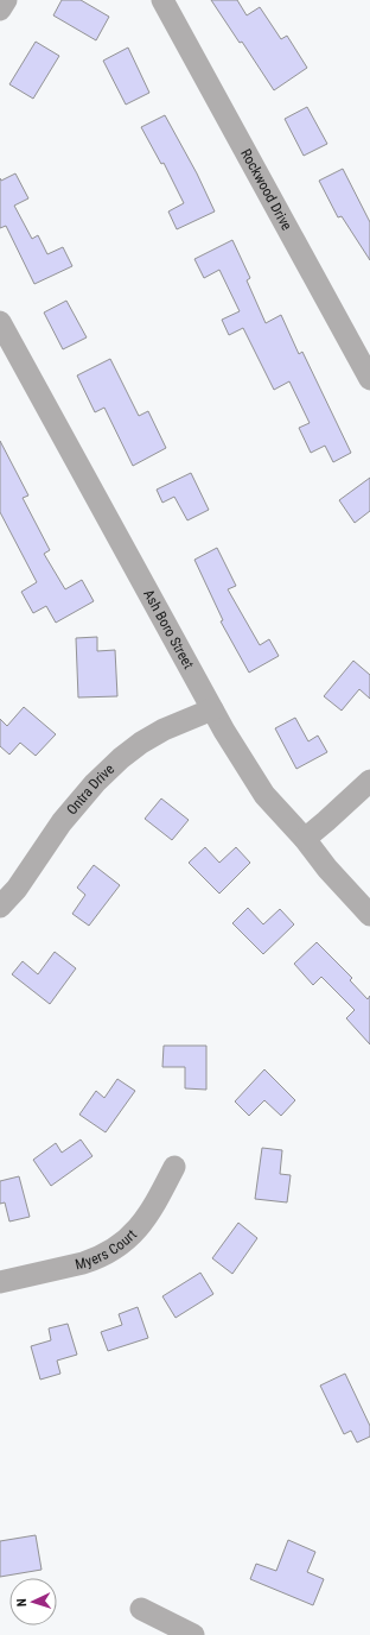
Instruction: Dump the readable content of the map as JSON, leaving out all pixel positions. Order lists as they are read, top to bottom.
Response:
{
  "streets": {
    "street": [
      "Rockwood Drive",
      "Ash Boro Street",
      "Ontra Drive",
      "Myers Court"
    ]
  },
  "crossings": [
    ["Ash Boro Street", "Ontra Drive"]
  ],
  "north": "left"
}
